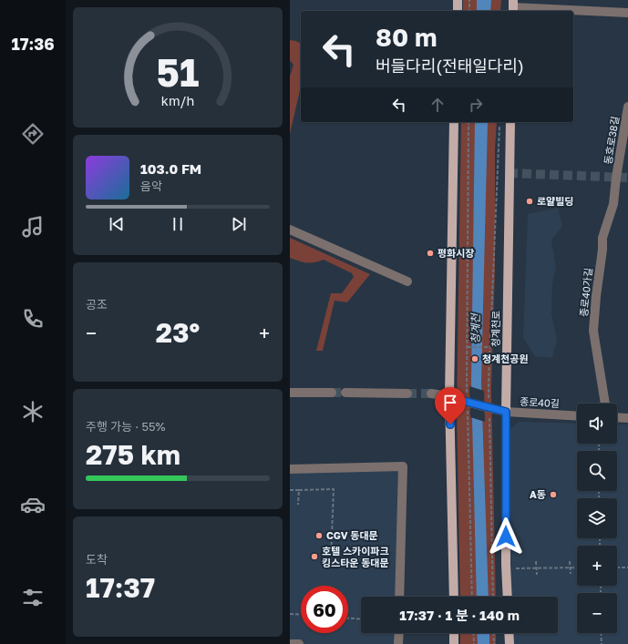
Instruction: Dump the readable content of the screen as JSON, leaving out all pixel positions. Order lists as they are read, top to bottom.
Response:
{
  "streets": {
    "main road": ["청계천로"],
    "street": ["동호로38길", "종로40가길", "종로40길"]
  },
  "crossings": [
    ["동호로38길", "종로40가길"],
    ["청계천로", "종로40길"]
  ],
  "water": ["청계천"],
  "places": [
    "로얄빌딩",
    "평화시장",
    "청계천공원",
    "A동",
    "CGV 동대문",
    "호텔 스카이파크 킹스타운 동대문"
  ],
  "page": {
    "tabs": "17:36",
    "turn": ["80 m", "버들다리(전태일다리)"],
    "song": ["103.0 FM", "음악"],
    "tile": [
      "공조",
      ["주행 가능 · 55%", "275 km"],
      ["도착", "17:37"]
    ],
    "heat": ["−", "23°", "+"],
    "map_buttons": ["+", "−"],
    "limit": "60",
    "trip": "17:37 · 1 분 · 140 m",
    "gauge": ["51", "km/h"]
  }
}
